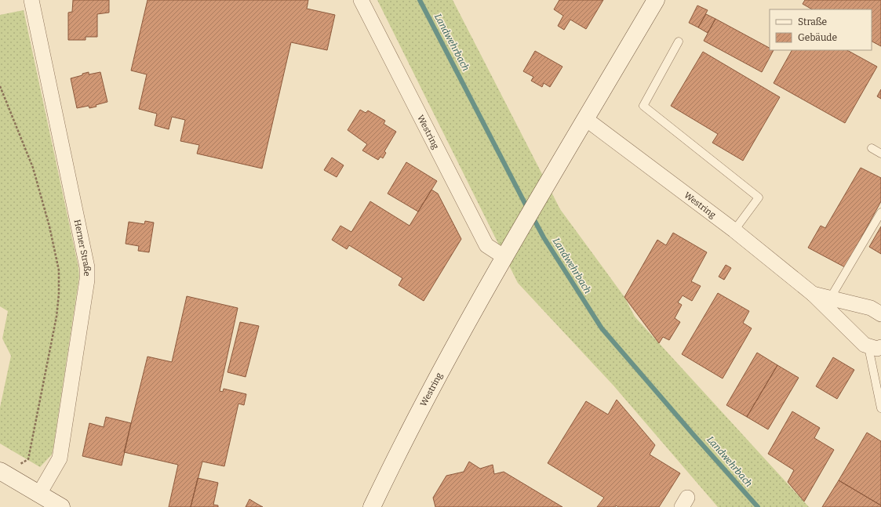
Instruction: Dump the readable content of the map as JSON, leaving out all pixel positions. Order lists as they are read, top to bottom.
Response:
{
  "streets": {
    "main road": ["Westring"],
    "street": ["Herner Straße"]
  },
  "water": ["Landwehrbach"],
  "legend": ["Straße", "Gebäude"]
}
